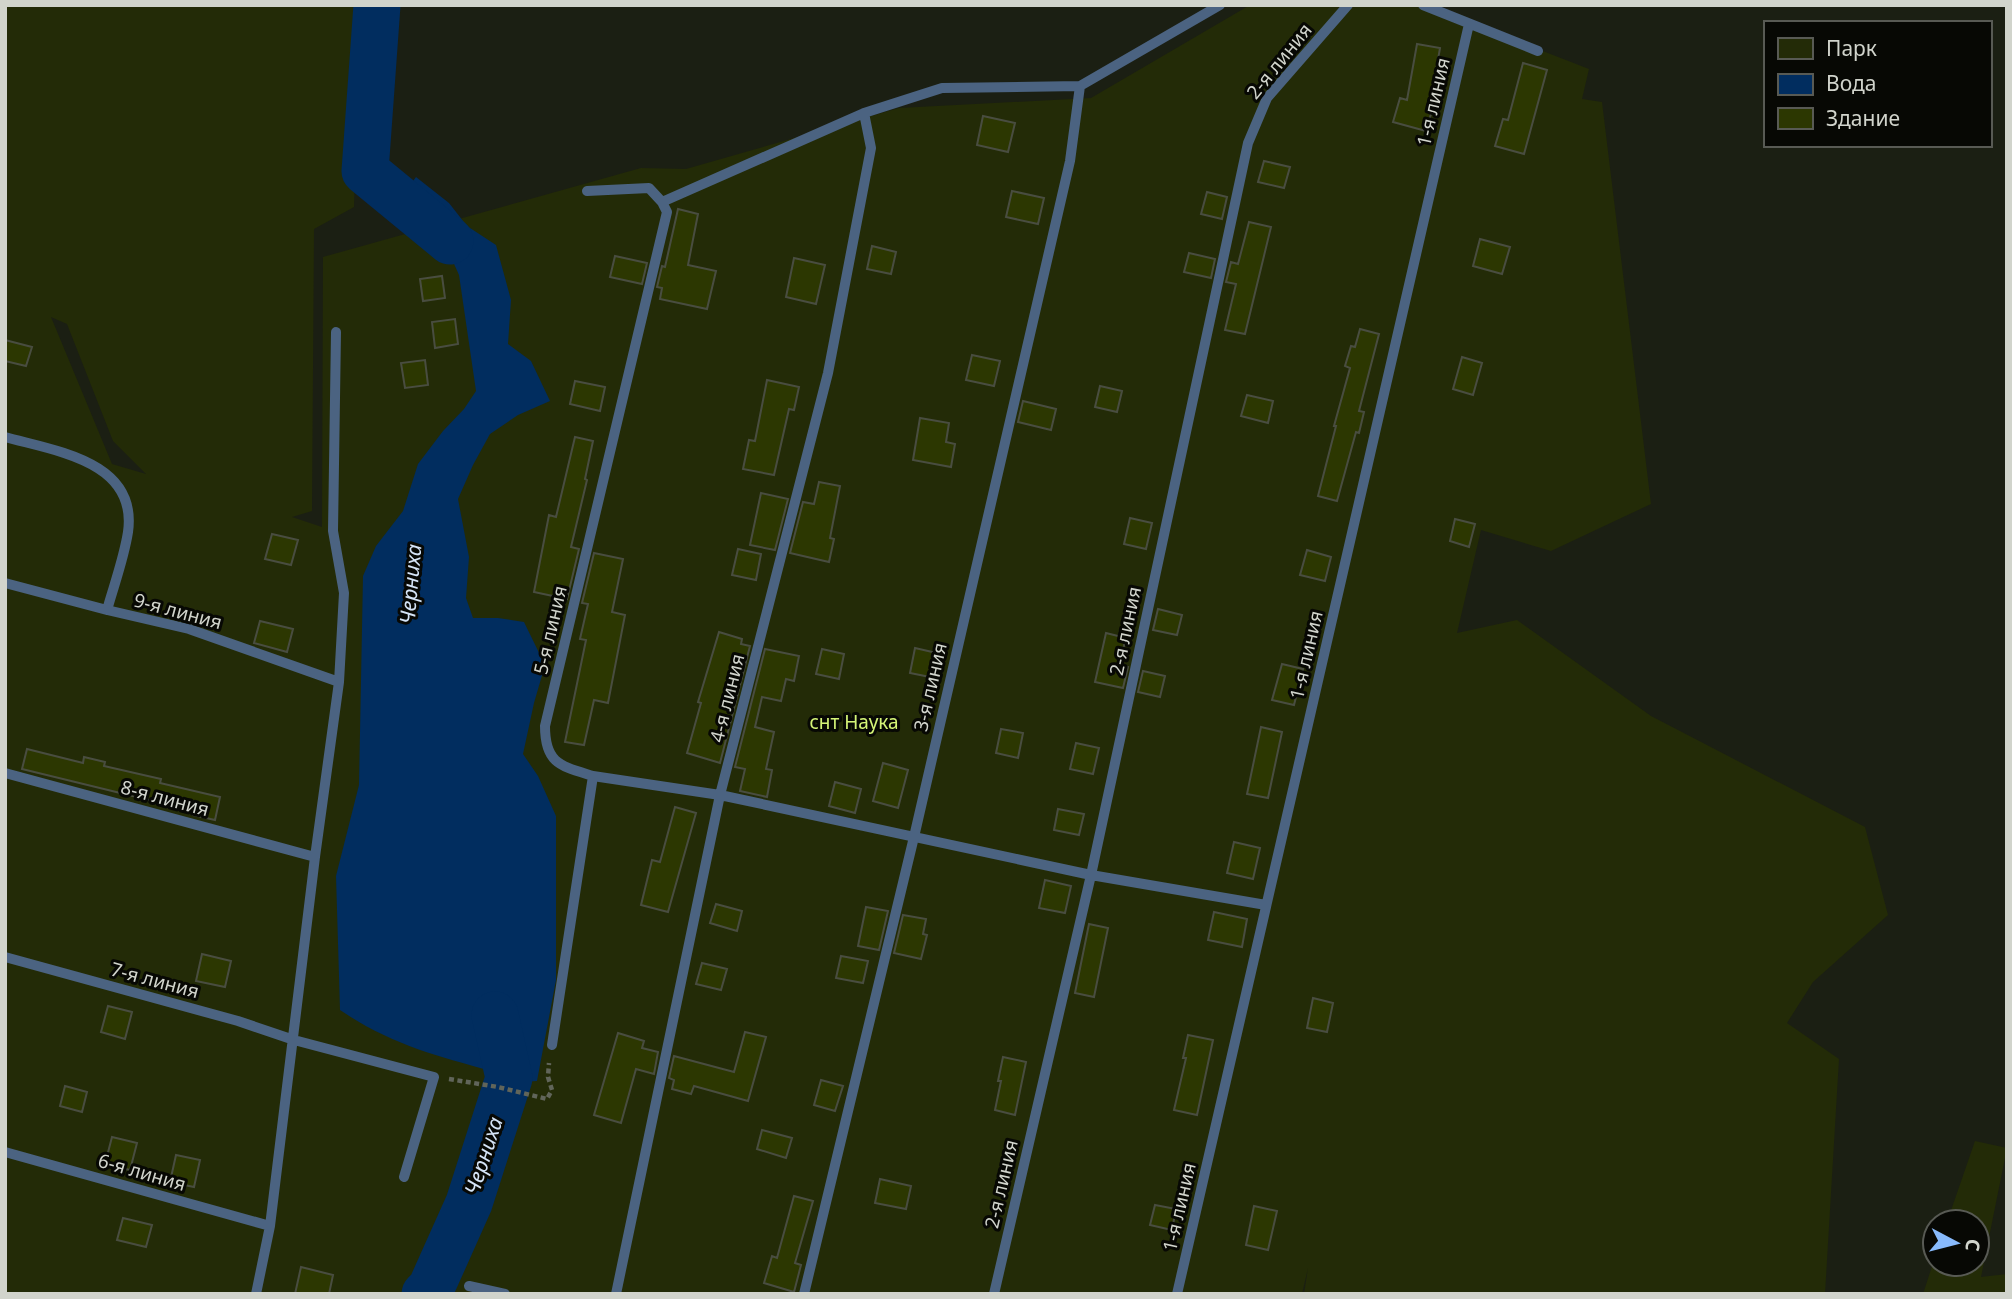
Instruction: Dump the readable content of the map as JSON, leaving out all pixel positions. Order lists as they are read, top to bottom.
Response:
{
  "streets": {
    "lane": [
      "2-я линия",
      "1-я линия",
      "9-я линия",
      "5-я линия",
      "3-я линия",
      "4-я линия",
      "8-я линия",
      "7-я линия",
      "6-я линия"
    ]
  },
  "water": ["Черниха"],
  "parks": ["снт Наука"],
  "legend": ["Парк", "Вода", "Здание"],
  "north": "right"
}
